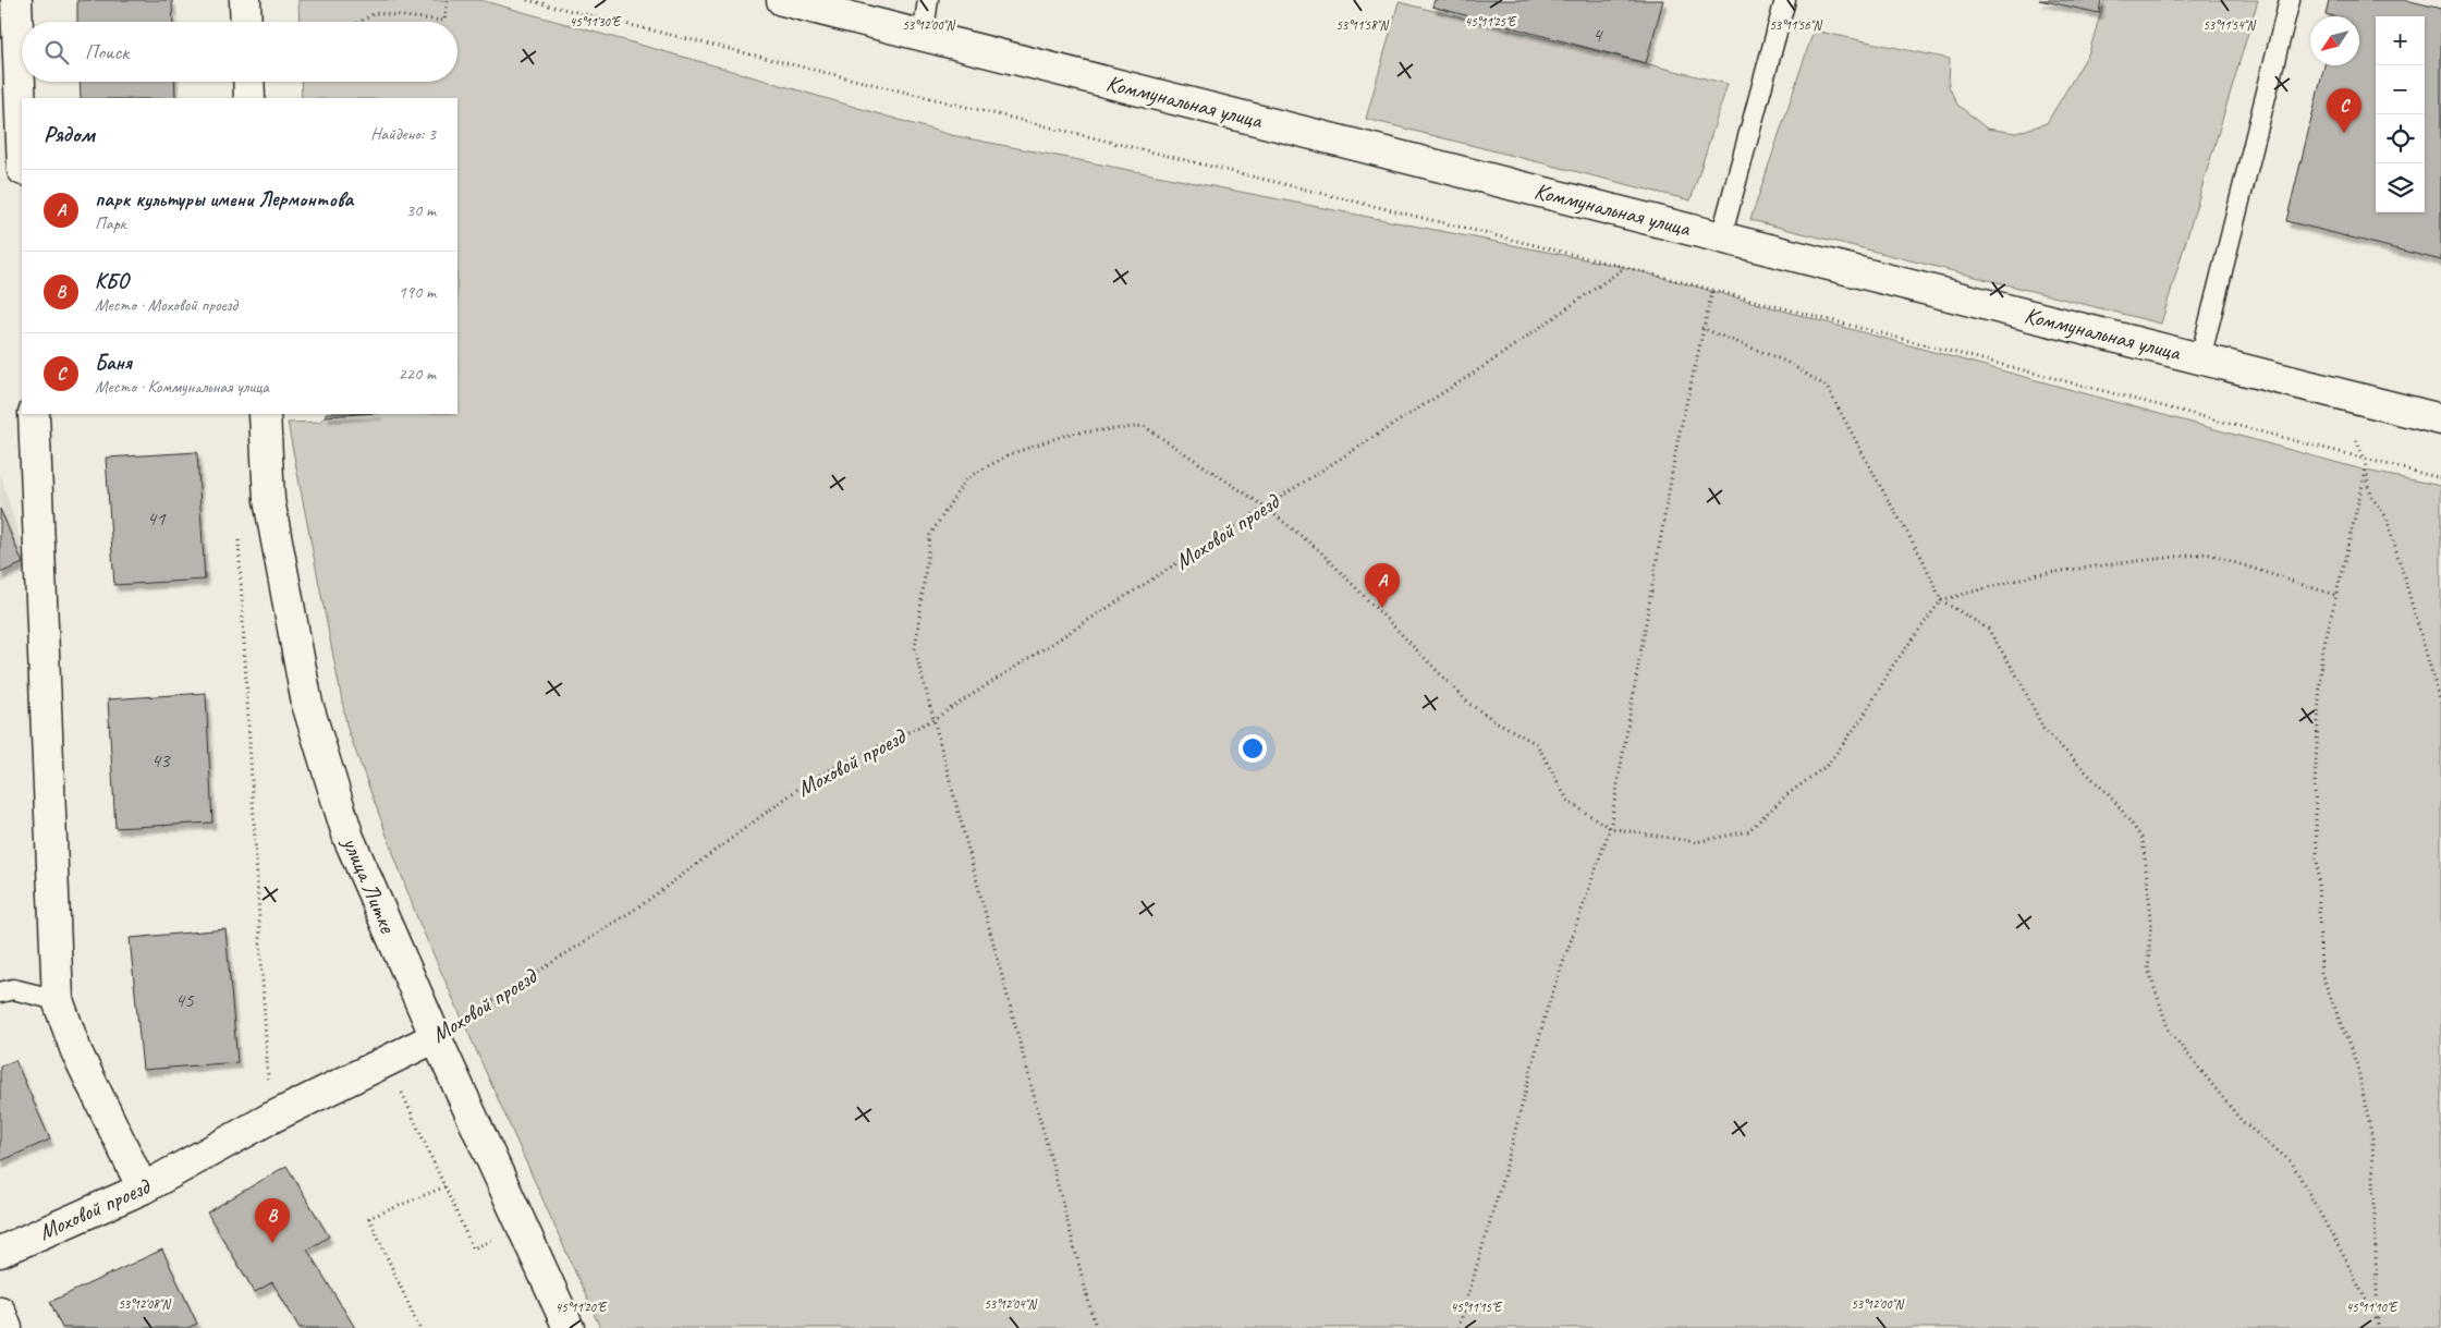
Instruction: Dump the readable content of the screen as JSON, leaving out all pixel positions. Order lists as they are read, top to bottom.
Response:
{
  "streets": {
    "street": ["Коммунальная улица", "Моховой проезд", "улица Литке"]
  },
  "crossings": [
    ["Моховой проезд", "улица Литке"]
  ],
  "house_numbers": [
    "4",
    "41",
    "43",
    "45"
  ],
  "north": "bottom left",
  "page": {
    "map_buttons": ["+", "−"],
    "search": "Поиск",
    "pins": ["C", "A", "B"],
    "heading": ["Рядом", "Найдено: 3"],
    "list": [
      {
        "mark": "A",
        "name": "парк культуры имени Лермонтова",
        "note": "Парк",
        "value": "30 m"
      },
      {
        "mark": "B",
        "name": "КБО",
        "note": "Место · Моховой проезд",
        "value": "190 m"
      },
      {
        "mark": "C",
        "name": "Баня",
        "note": "Место · Коммунальная улица",
        "value": "220 m"
      }
    ]
  },
  "coordinates": [
    "45°11'30\"E",
    "45°11'25\"E",
    "53°12'00\"N",
    "53°11'58\"N",
    "53°11'56\"N",
    "53°11'54\"N",
    "53°12'08\"N",
    "53°12'04\"N",
    "45°11'20\"E",
    "45°11'15\"E",
    "45°11'10\"E"
  ]
}
